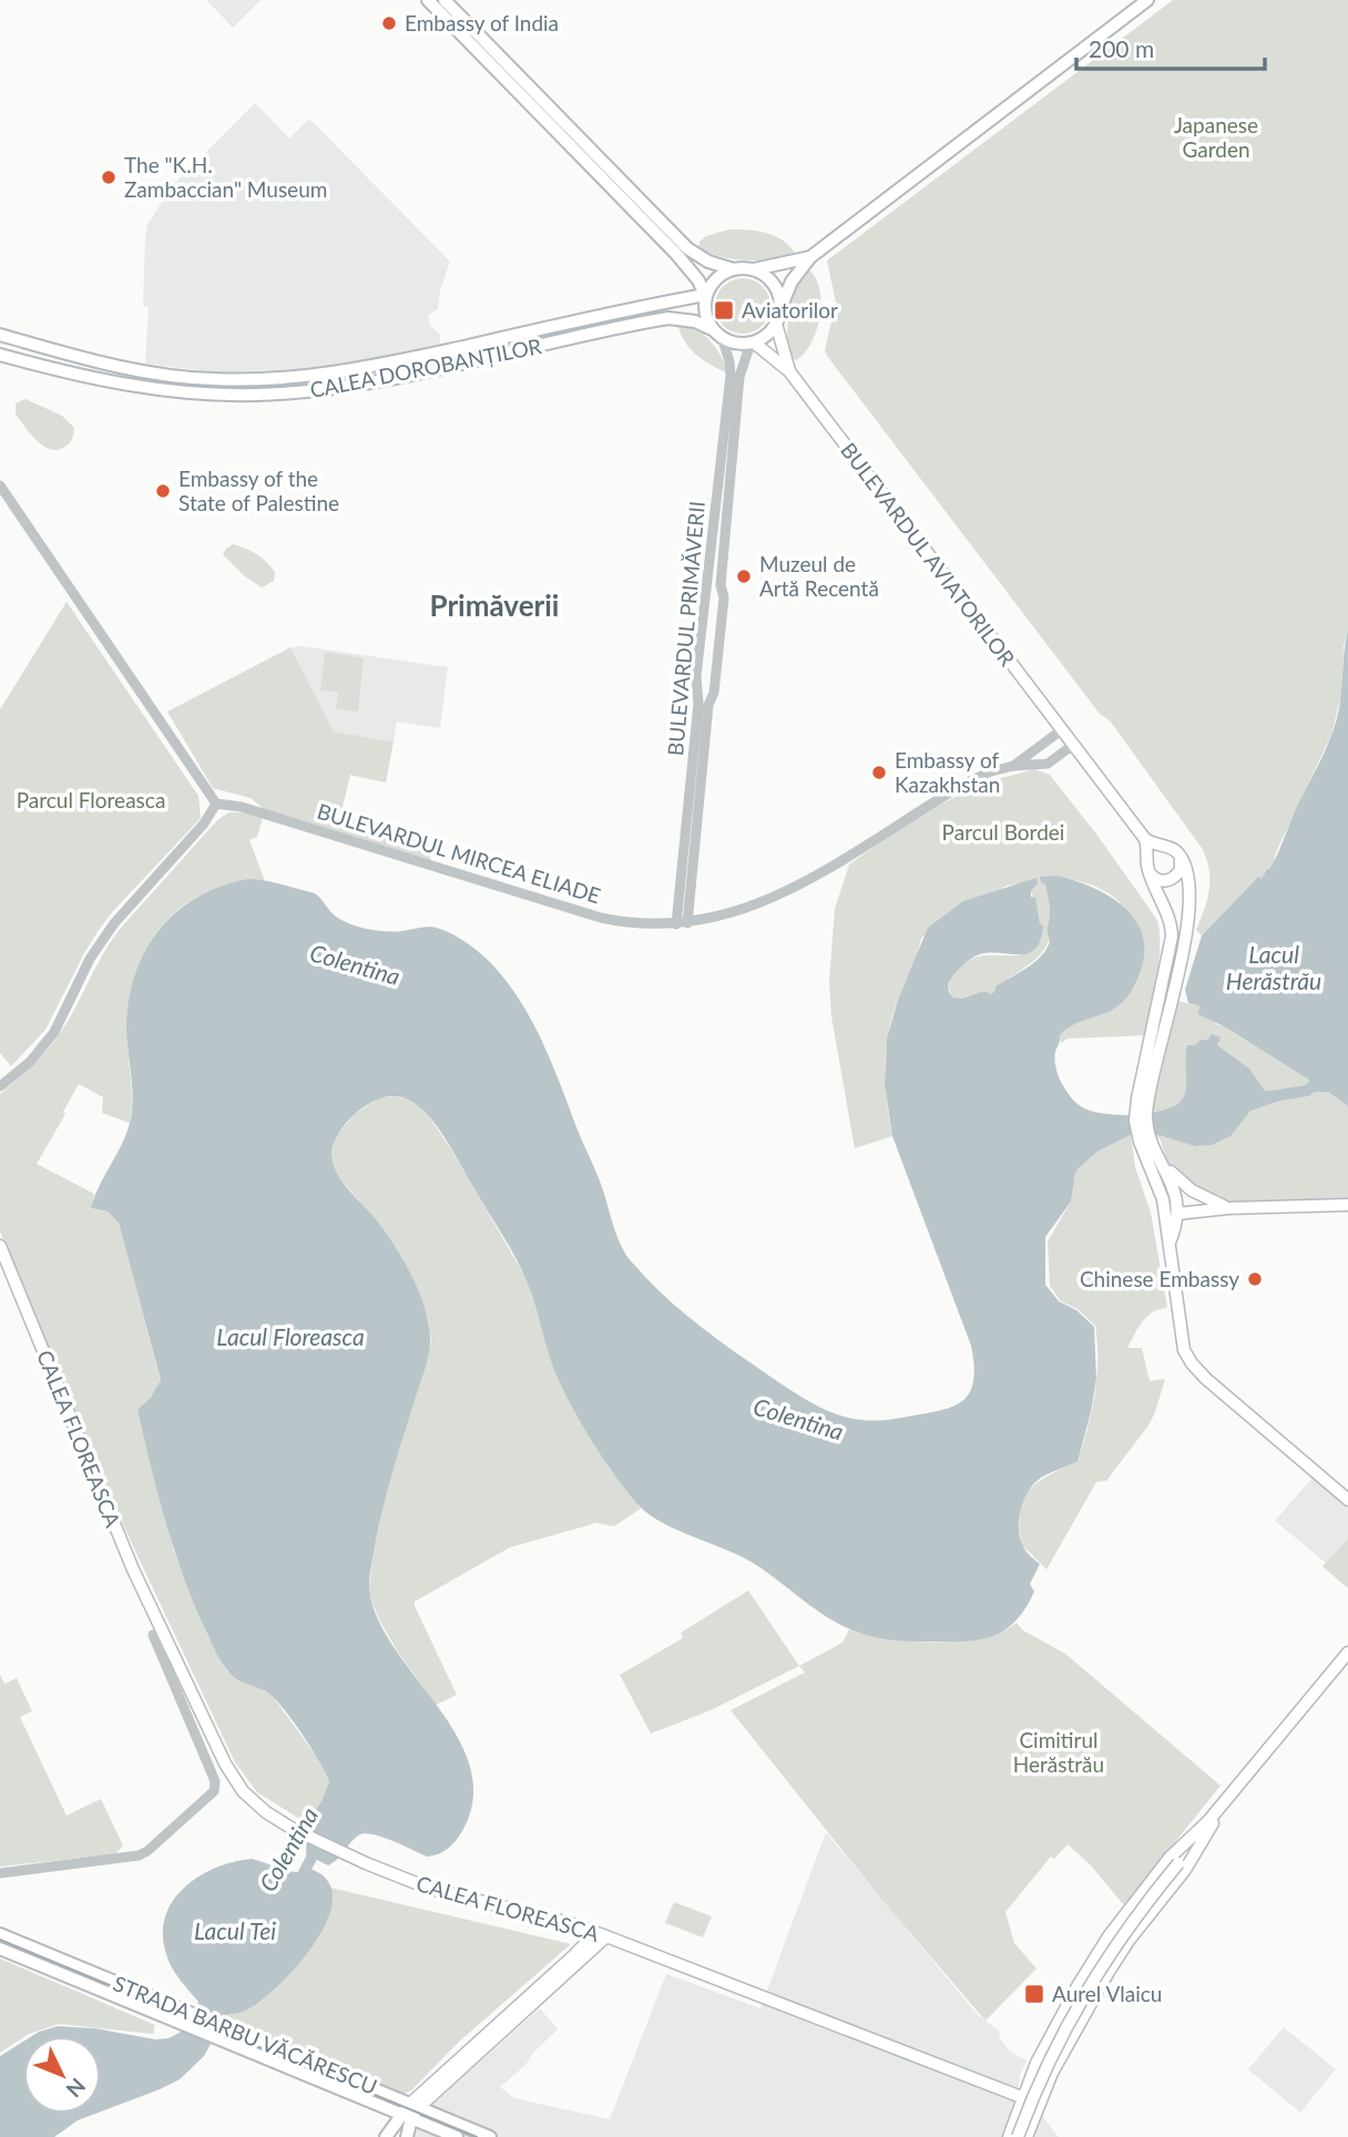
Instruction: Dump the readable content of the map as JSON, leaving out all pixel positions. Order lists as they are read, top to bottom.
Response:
{
  "streets": {
    "main road": [
      "CALEA DOROBANȚILOR",
      "BULEVARDUL AVIATORILOR",
      "CALEA FLOREASCA",
      "STRADA BARBU VĂCĂRESCU"
    ],
    "street": ["BULEVARDUL PRIMĂVERII", "BULEVARDUL MIRCEA ELIADE"]
  },
  "crossings": [
    ["CALEA DOROBANȚILOR", "BULEVARDUL AVIATORILOR"],
    ["CALEA DOROBANȚILOR", "BULEVARDUL PRIMĂVERII"],
    ["BULEVARDUL AVIATORILOR", "BULEVARDUL PRIMĂVERII"],
    ["BULEVARDUL AVIATORILOR", "BULEVARDUL MIRCEA ELIADE"],
    ["BULEVARDUL PRIMĂVERII", "BULEVARDUL MIRCEA ELIADE"]
  ],
  "districts": ["Primăverii"],
  "water": [
    "Lacul Herăstrău",
    "Colentina",
    "Lacul Floreasca",
    "Lacul Tei"
  ],
  "parks": [
    "Japanese Garden",
    "Parcul Floreasca",
    "Parcul Bordei",
    "Cimitirul Herăstrău"
  ],
  "places": {
    "other": [
      "Embassy of India",
      "The \"K.H. Zambaccian\" Museum",
      "Embassy of the State of Palestine",
      "Muzeul de Artă Recentă",
      "Embassy of Kazakhstan",
      "Chinese Embassy"
    ],
    "transit": ["Aviatorilor", "Aurel Vlaicu"]
  },
  "scale_bar": "200 m",
  "north": "bottom right"
}
